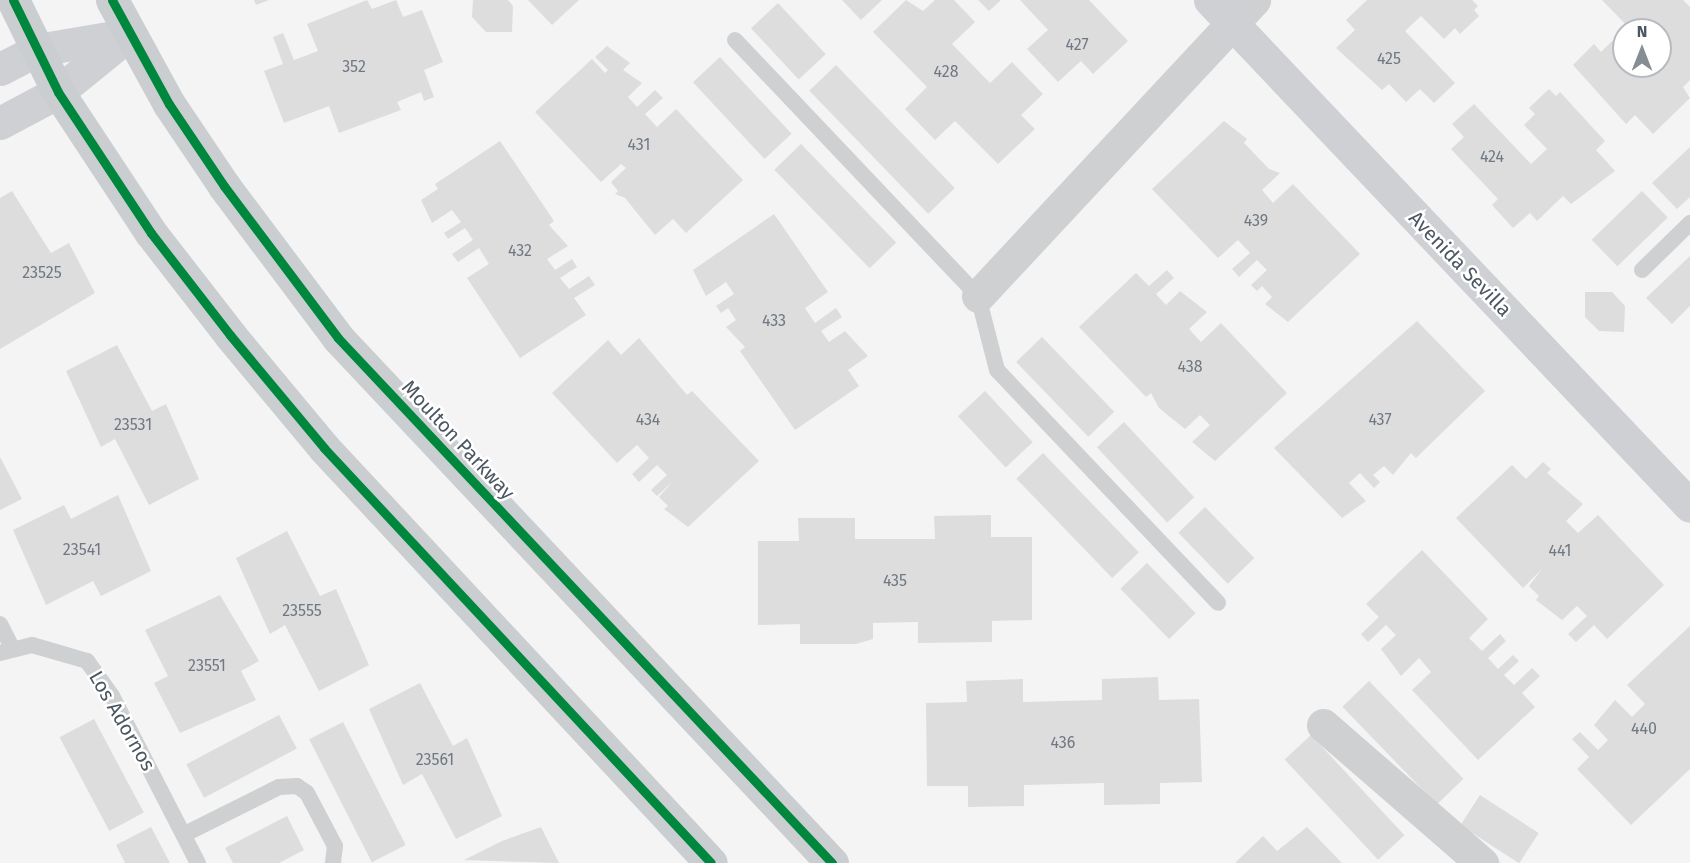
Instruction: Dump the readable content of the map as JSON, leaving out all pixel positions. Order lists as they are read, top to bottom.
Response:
{
  "streets": {
    "main road": ["Moulton Parkway"],
    "street": ["Avenida Sevilla"],
    "lane": ["Los Adornos"]
  },
  "house_numbers": [
    "427",
    "425",
    "352",
    "428",
    "431",
    "424",
    "439",
    "432",
    "23525",
    "433",
    "438",
    "434",
    "437",
    "23531",
    "23541",
    "441",
    "435",
    "23555",
    "23551",
    "440",
    "436",
    "23561"
  ],
  "north": "top"
}
